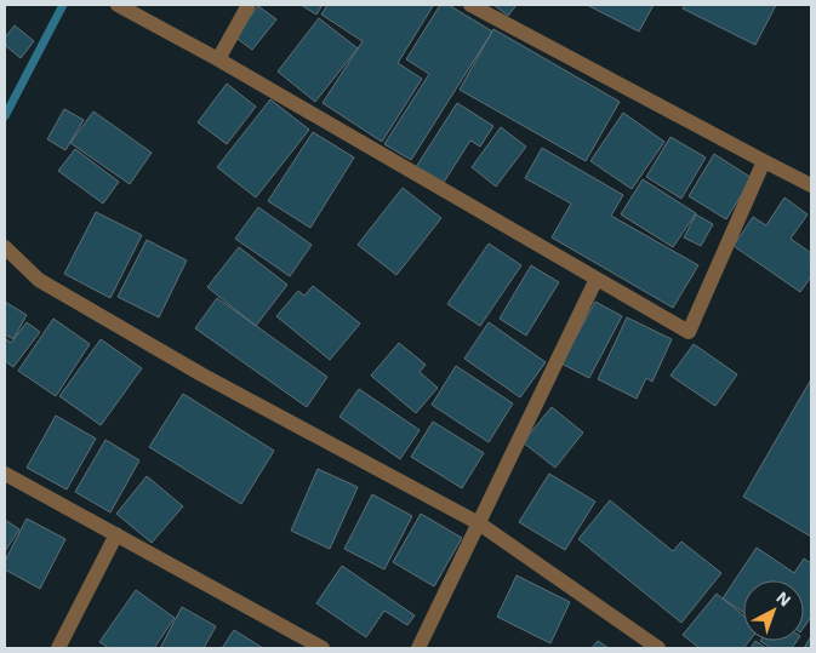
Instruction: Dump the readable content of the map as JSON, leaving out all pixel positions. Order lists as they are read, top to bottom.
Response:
{
  "north": "top right"
}
